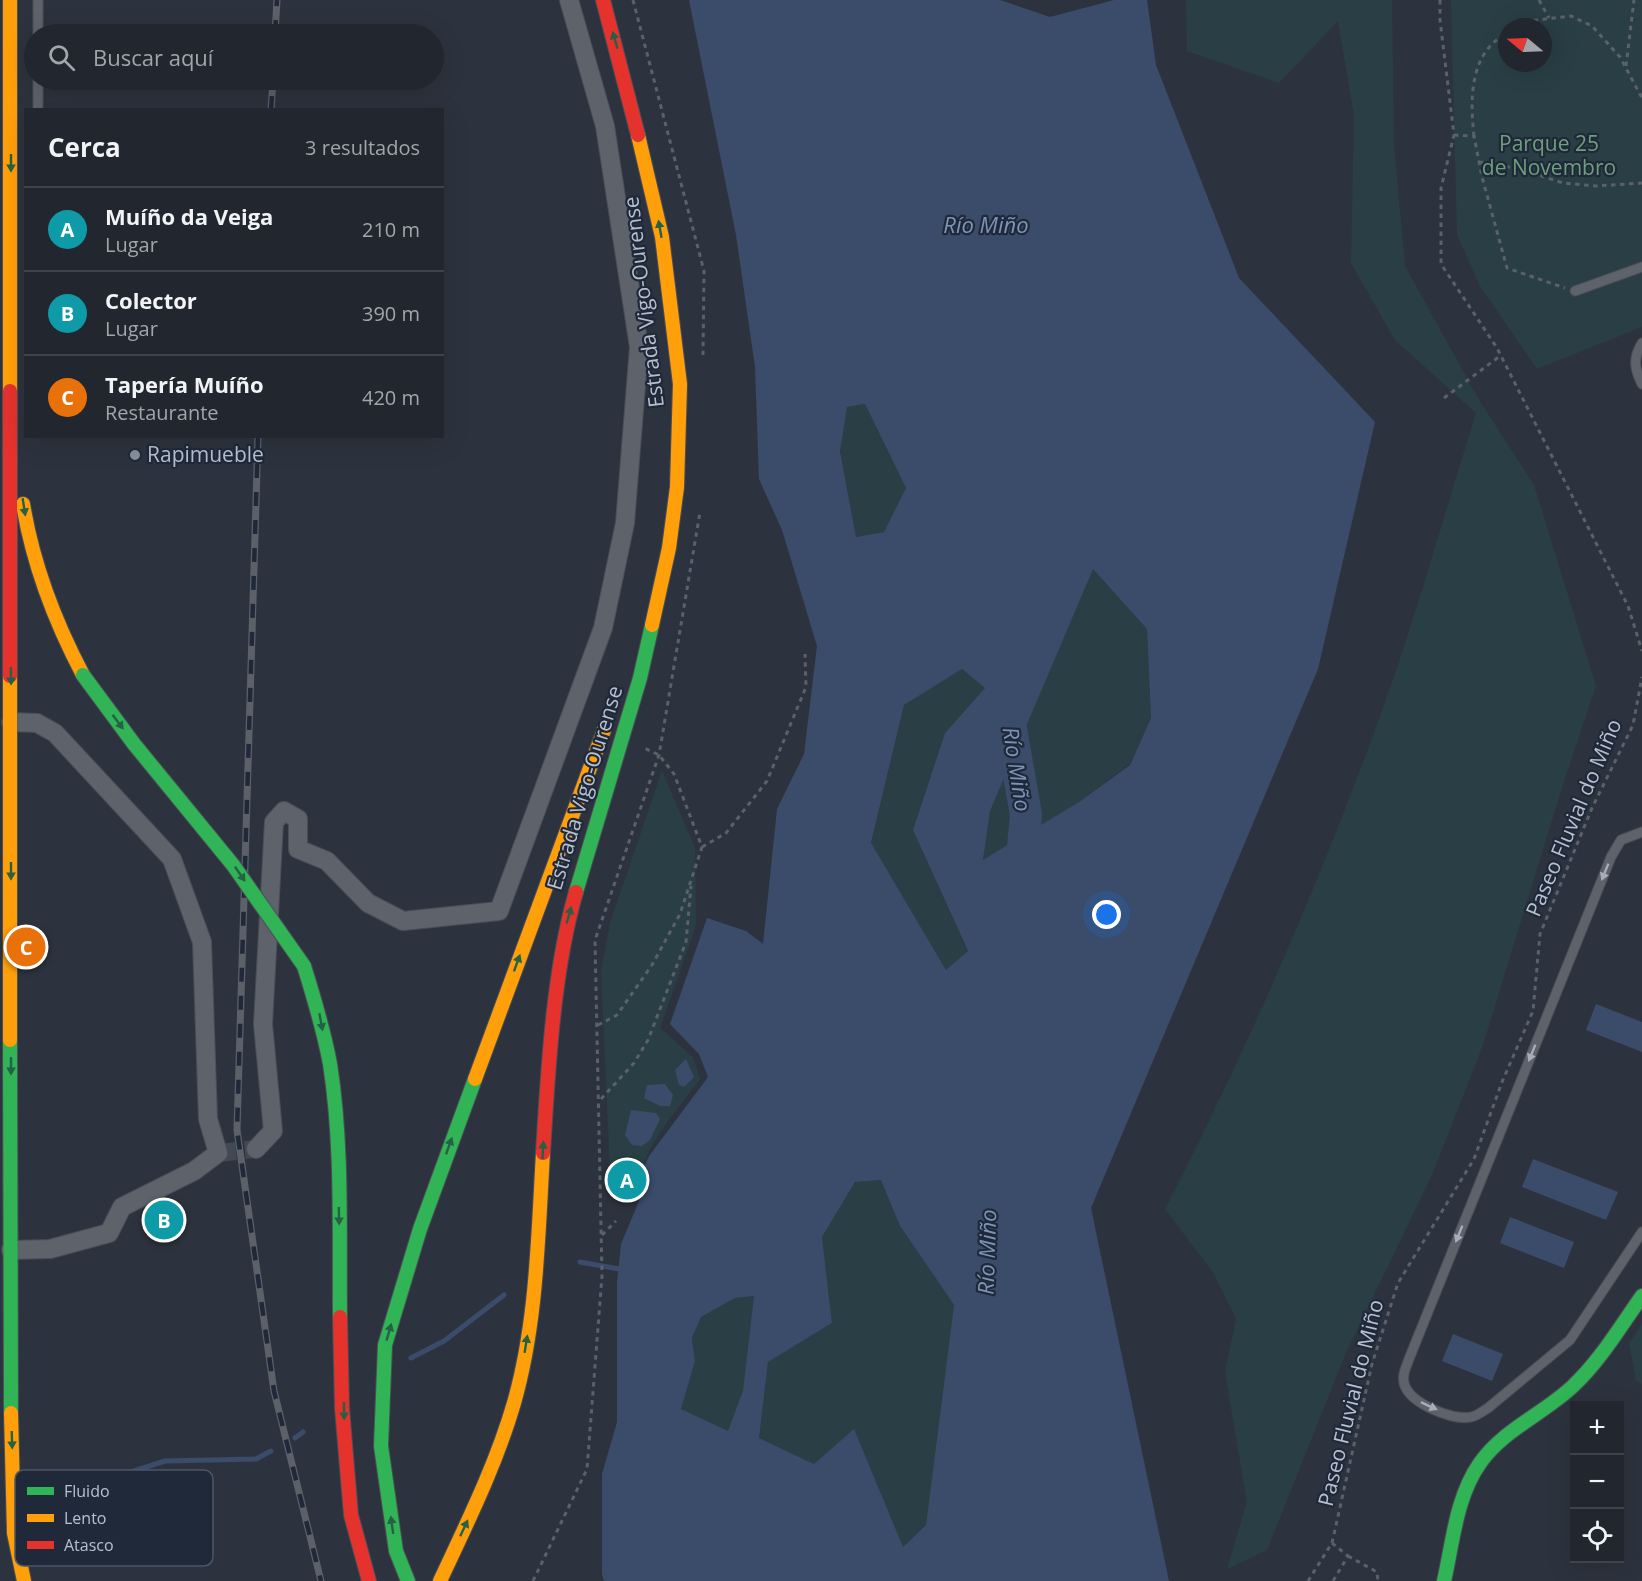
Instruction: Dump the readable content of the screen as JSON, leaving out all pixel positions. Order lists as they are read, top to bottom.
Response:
{
  "streets": {
    "main road": ["Estrada Vigo-Ourense"],
    "path": ["Paseo Fluvial do Miño"]
  },
  "water": ["Río Miño"],
  "parks": ["Parque 25 de Novembro"],
  "places": ["Rapimueble"],
  "legend": ["Fluido", "Lento", "Atasco"],
  "north": "left",
  "page": {
    "search": "Buscar aquí",
    "heading": ["Cerca", "3 resultados"],
    "list": [
      {
        "mark": "A",
        "name": "Muíño da Veiga",
        "note": "Lugar",
        "value": "210 m"
      },
      {
        "mark": "B",
        "name": "Colector",
        "note": "Lugar",
        "value": "390 m"
      },
      {
        "mark": "C",
        "name": "Tapería Muíño",
        "note": "Restaurante",
        "value": "420 m"
      }
    ],
    "pins": ["C", "A", "B"],
    "map_buttons": ["+", "−"]
  }
}
